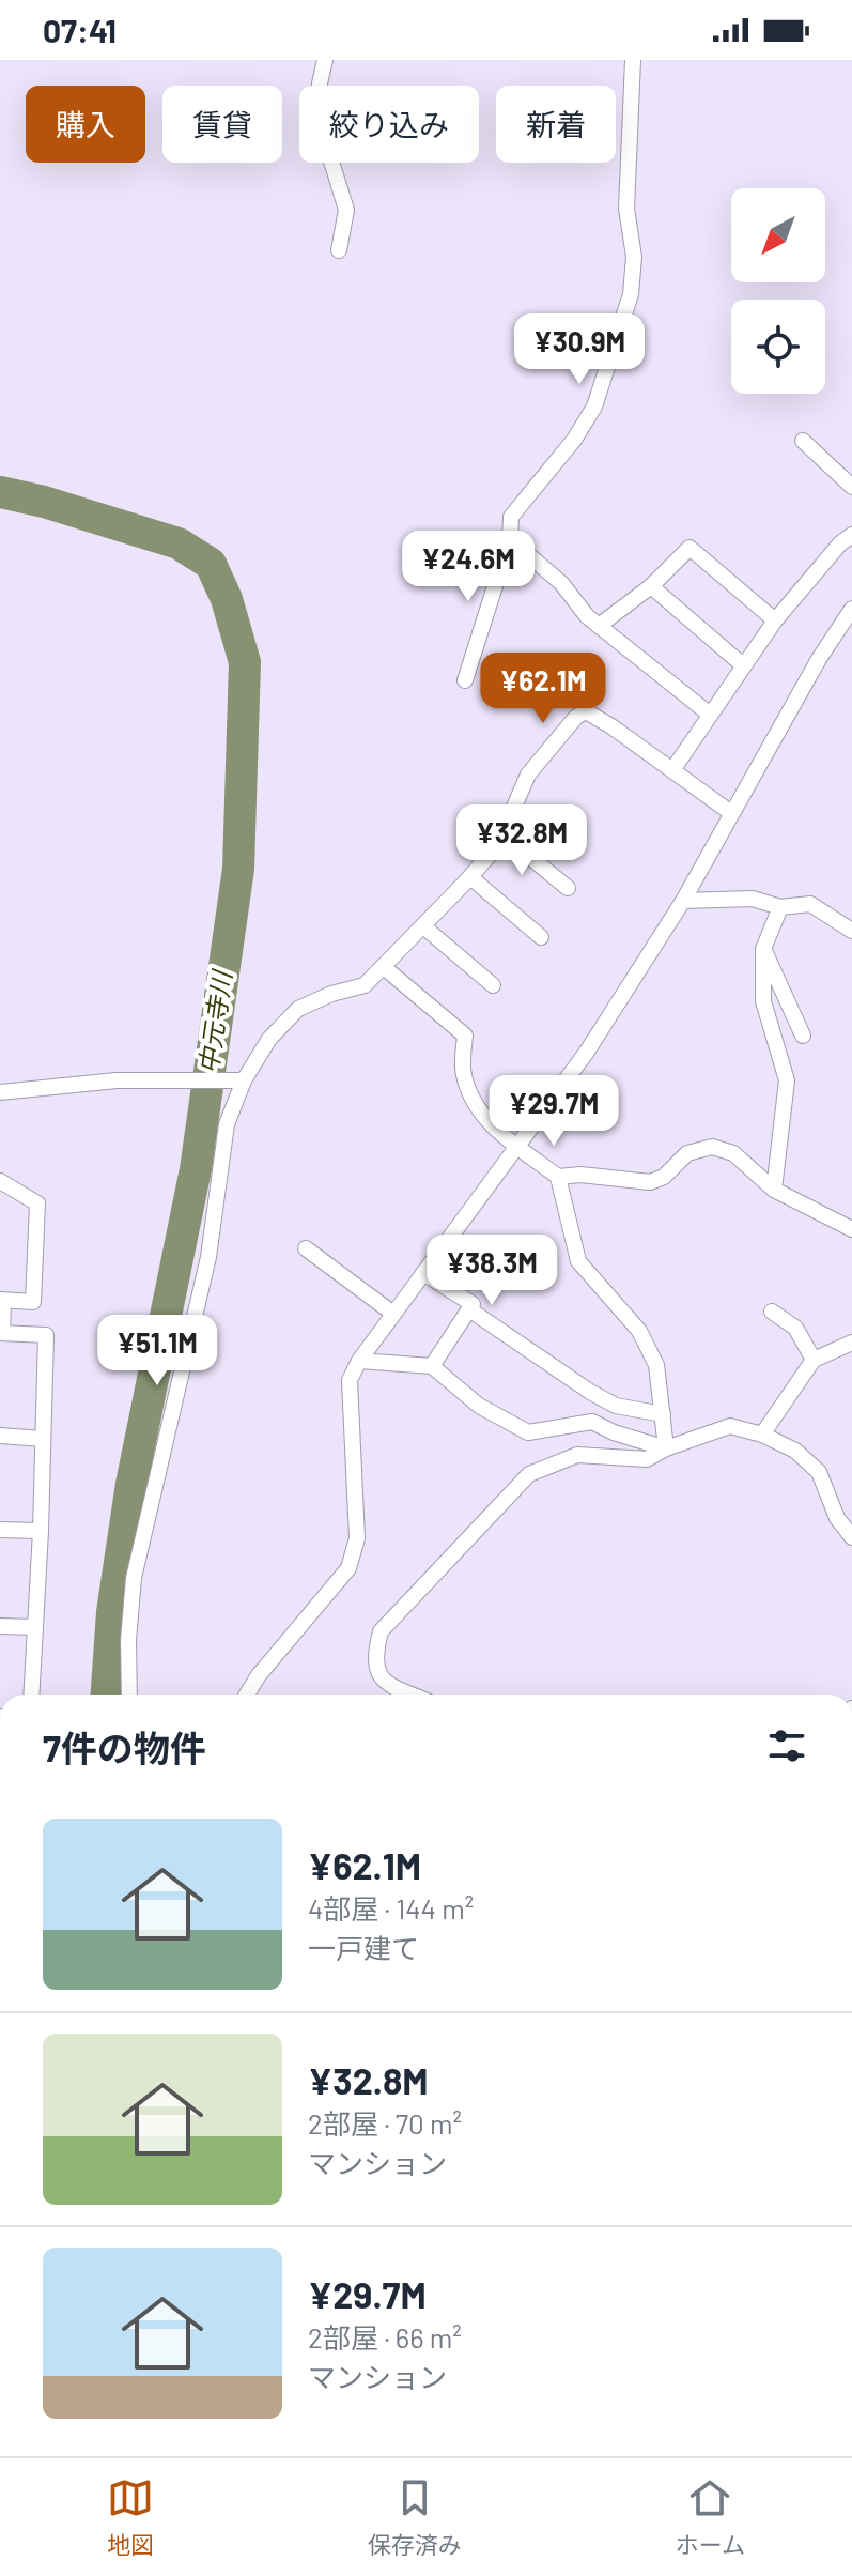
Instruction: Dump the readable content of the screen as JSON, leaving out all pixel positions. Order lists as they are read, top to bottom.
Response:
{
  "water": ["中元寺川"],
  "north": "bottom left",
  "page": {
    "status": "07:41",
    "chip": [
      "購入",
      "賃貸",
      "絞り込み",
      "新着"
    ],
    "price": [
      "¥30.9M",
      "¥24.6M",
      "¥62.1M",
      "¥32.8M",
      "¥29.7M",
      "¥38.3M",
      "¥51.1M"
    ],
    "heading": "7件の物件",
    "list": [
      {
        "name": "¥62.1M",
        "note": "4部屋 · 144 m² · 一戸建て"
      },
      {
        "name": "¥32.8M",
        "note": "2部屋 · 70 m² · マンション"
      },
      {
        "name": "¥29.7M",
        "note": "2部屋 · 66 m² · マンション"
      }
    ],
    "tabs": ["地図", "保存済み", "ホーム"]
  }
}
